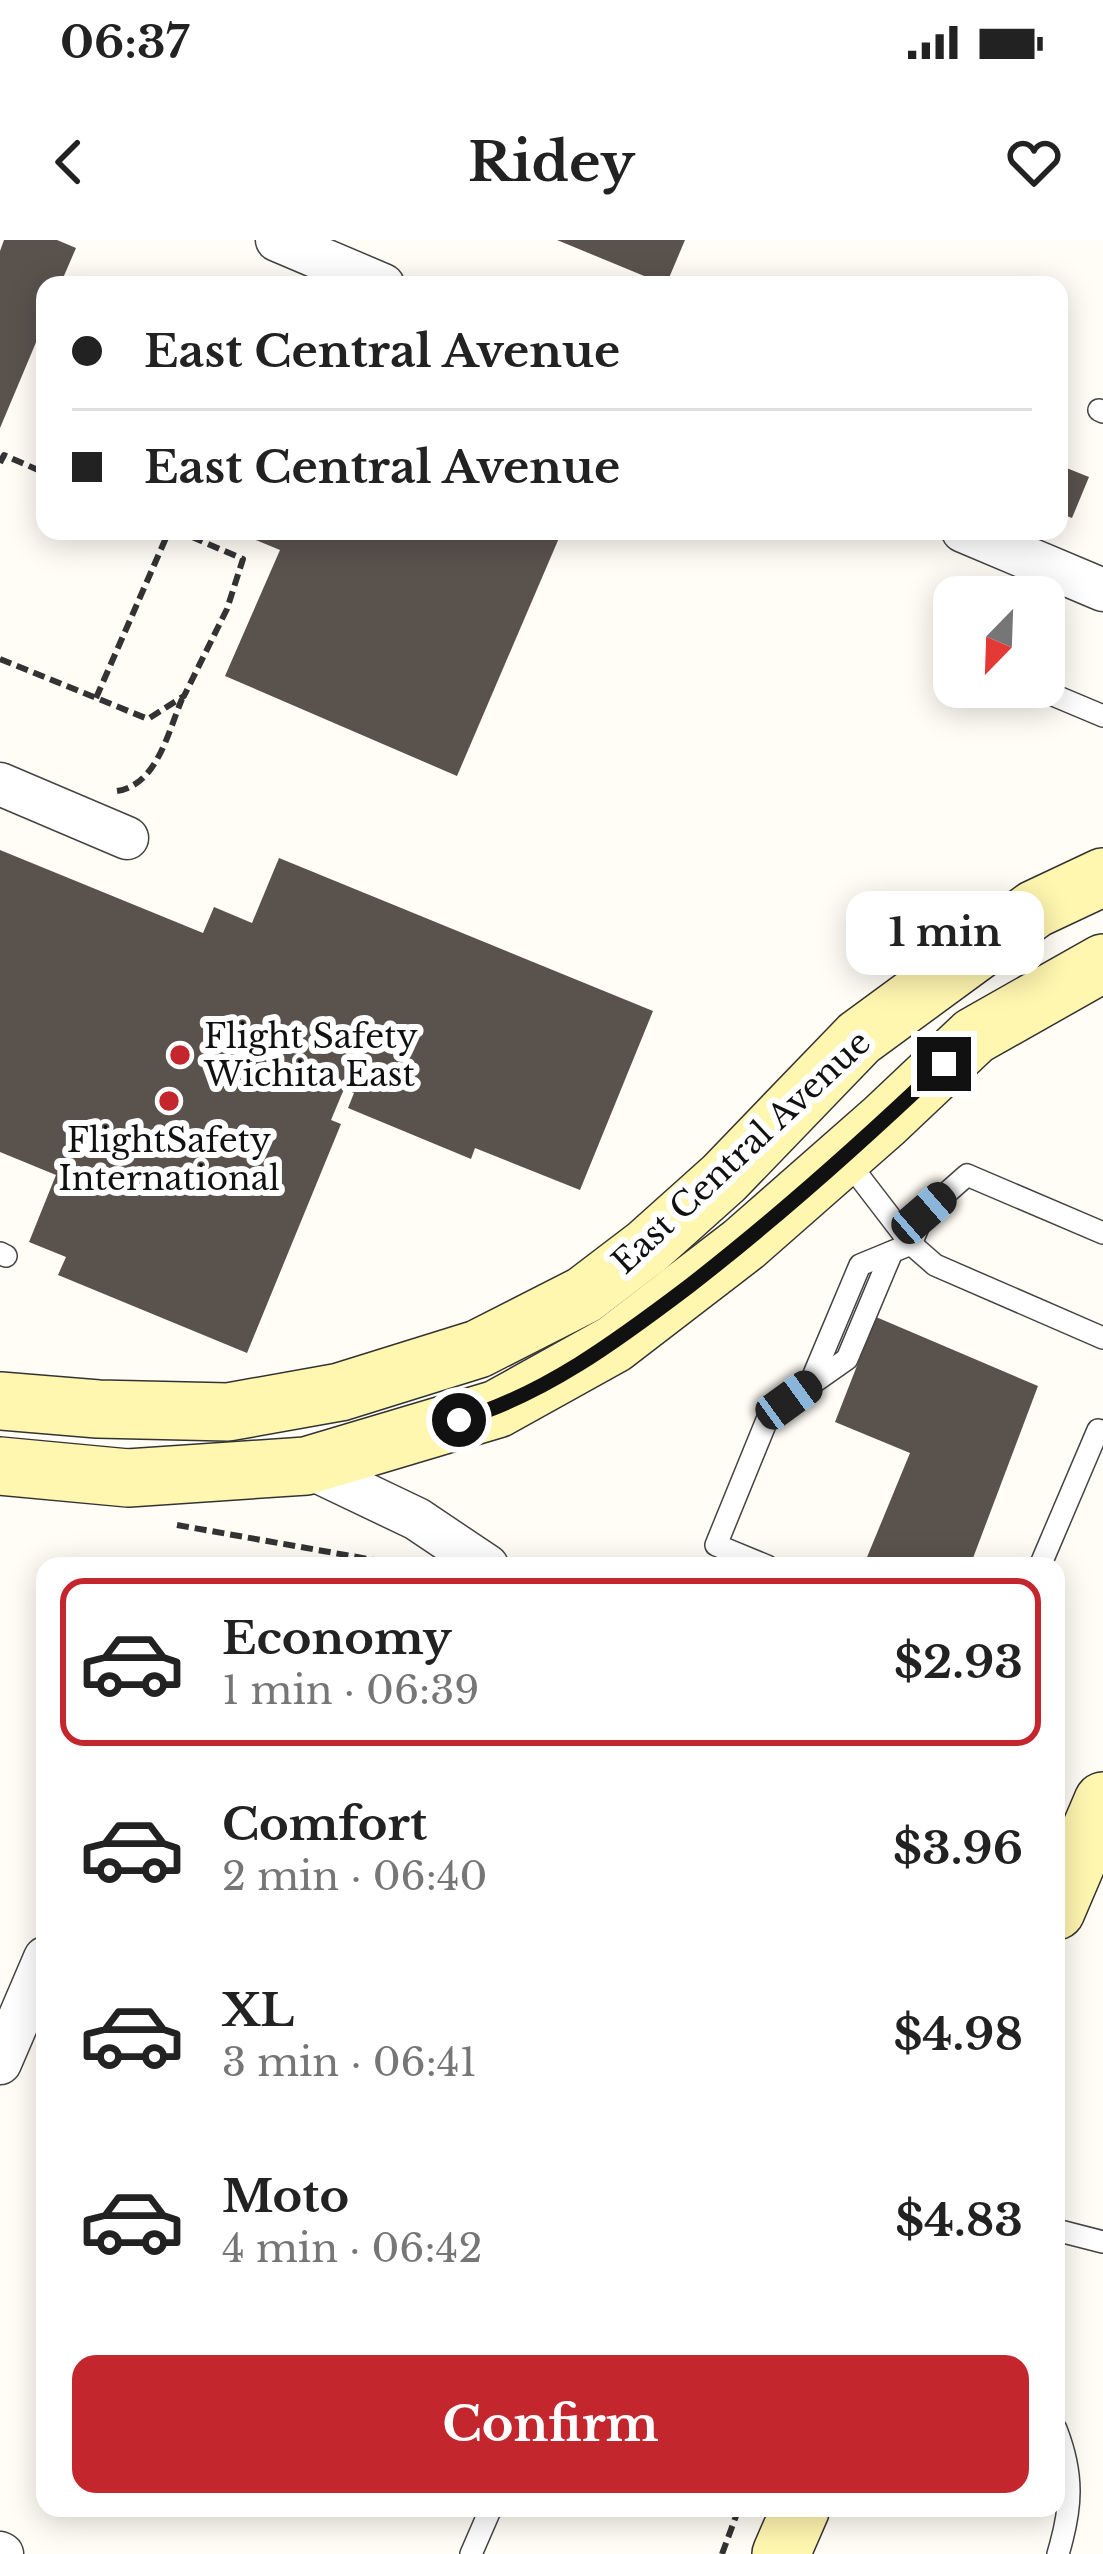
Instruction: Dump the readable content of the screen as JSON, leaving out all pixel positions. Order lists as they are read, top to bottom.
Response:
{
  "streets": {
    "main road": ["East Central Avenue"]
  },
  "places": ["Flight Safety Wichita East", "FlightSafety International"],
  "north": "bottom left",
  "page": {
    "status": "06:37",
    "header": "Ridey",
    "banner": ["East Central Avenue", "East Central Avenue"],
    "bubble": "1 min",
    "list": [
      {
        "name": "Economy",
        "note": "1 min · 06:39",
        "value": "$2.93"
      },
      {
        "name": "Comfort",
        "note": "2 min · 06:40",
        "value": "$3.96"
      },
      {
        "name": "XL",
        "note": "3 min · 06:41",
        "value": "$4.98"
      },
      {
        "name": "Moto",
        "note": "4 min · 06:42",
        "value": "$4.83"
      }
    ],
    "buttons": "Confirm"
  }
}
